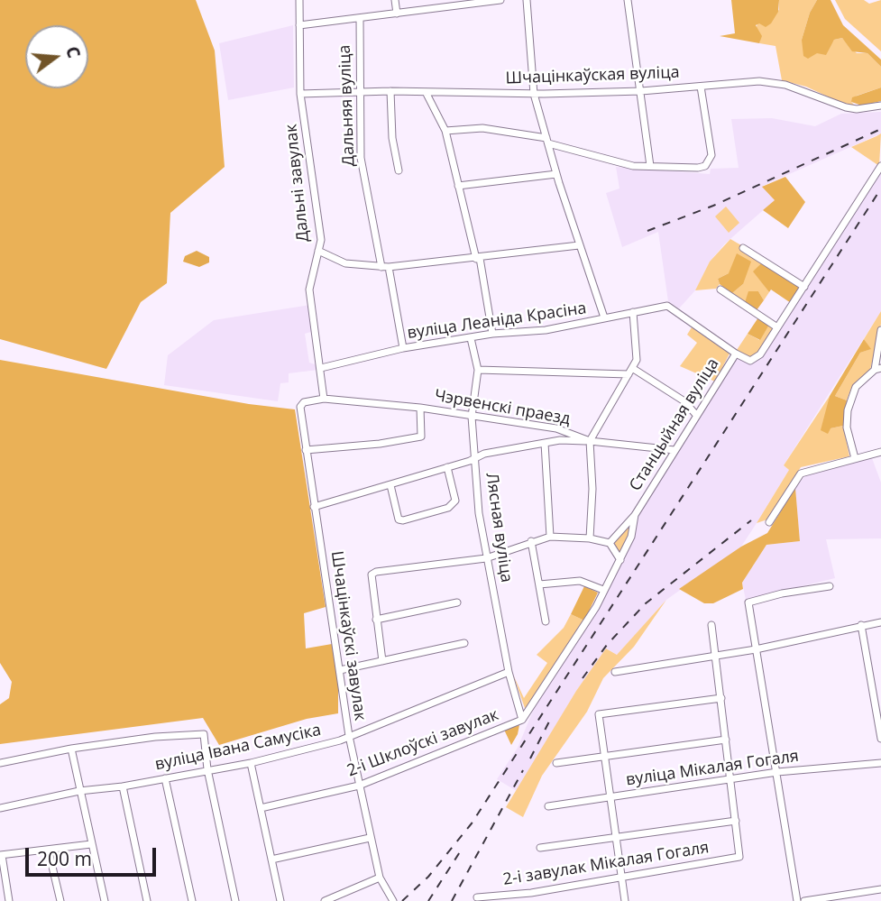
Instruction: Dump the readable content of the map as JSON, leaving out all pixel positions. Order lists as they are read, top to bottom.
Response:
{
  "streets": {
    "street": [
      "Шчацінкаўская вуліца",
      "Дальняя вуліца",
      "Дальні завулак",
      "вуліца Леаніда Красіна",
      "Чэрвенскі праезд",
      "Станцыйная вуліца",
      "Лясная вуліца",
      "Шчацінкаўскі завулак",
      "2-і Шклоўскі завулак",
      "вуліца Івана Самусіка",
      "вуліца Мікалая Гогаля",
      "2-і завулак Мікалая Гогаля"
    ]
  },
  "crossings": [
    ["Шчацінкаўская вуліца", "Дальняя вуліца"],
    ["Шчацінкаўская вуліца", "Дальні завулак"],
    ["Дальняя вуліца", "вуліца Леаніда Красіна"],
    ["Дальні завулак", "вуліца Леаніда Красіна"],
    ["Дальні завулак", "Чэрвенскі праезд"],
    ["Дальні завулак", "Шчацінкаўскі завулак"],
    ["вуліца Леаніда Красіна", "Станцыйная вуліца"],
    ["вуліца Леаніда Красіна", "Лясная вуліца"],
    ["Чэрвенскі праезд", "Станцыйная вуліца"],
    ["Чэрвенскі праезд", "Лясная вуліца"],
    ["Чэрвенскі праезд", "Шчацінкаўскі завулак"],
    ["Лясная вуліца", "2-і Шклоўскі завулак"],
    ["Лясная вуліца", "вуліца Івана Самусіка"],
    ["Шчацінкаўскі завулак", "2-і Шклоўскі завулак"],
    ["Шчацінкаўскі завулак", "вуліца Івана Самусіка"]
  ],
  "scale_bar": "200 m",
  "north": "right"
}
